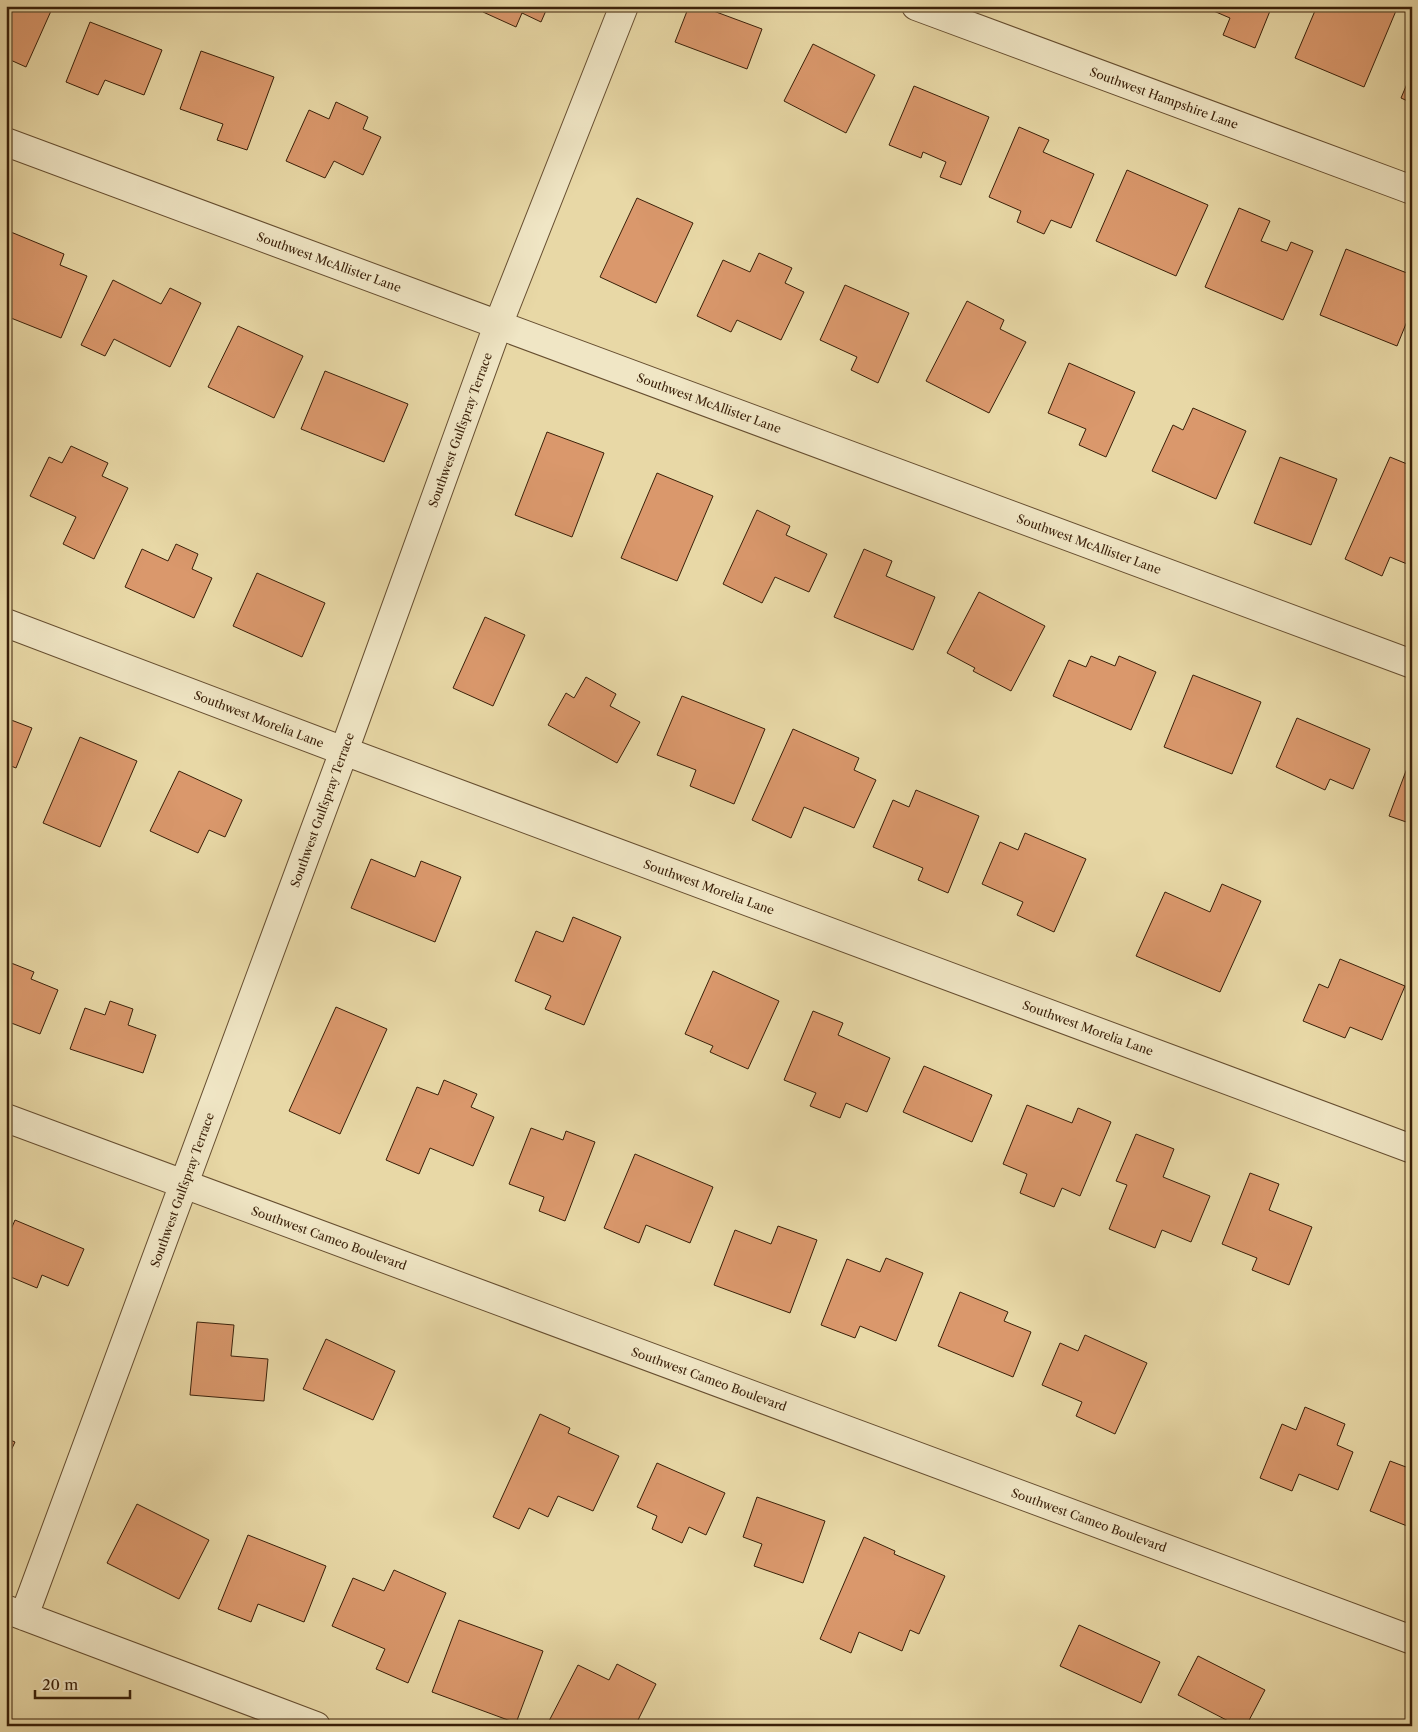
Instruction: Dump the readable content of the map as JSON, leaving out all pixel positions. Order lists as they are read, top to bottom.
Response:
{
  "streets": {
    "street": [
      "Southwest Hampshire Lane",
      "Southwest McAllister Lane",
      "Southwest Gulfspray Terrace",
      "Southwest Morelia Lane",
      "Southwest Cameo Boulevard"
    ]
  },
  "crossings": [
    ["Southwest McAllister Lane", "Southwest Gulfspray Terrace"],
    ["Southwest Gulfspray Terrace", "Southwest Morelia Lane"],
    ["Southwest Gulfspray Terrace", "Southwest Cameo Boulevard"]
  ],
  "scale_bar": "20 m"
}
